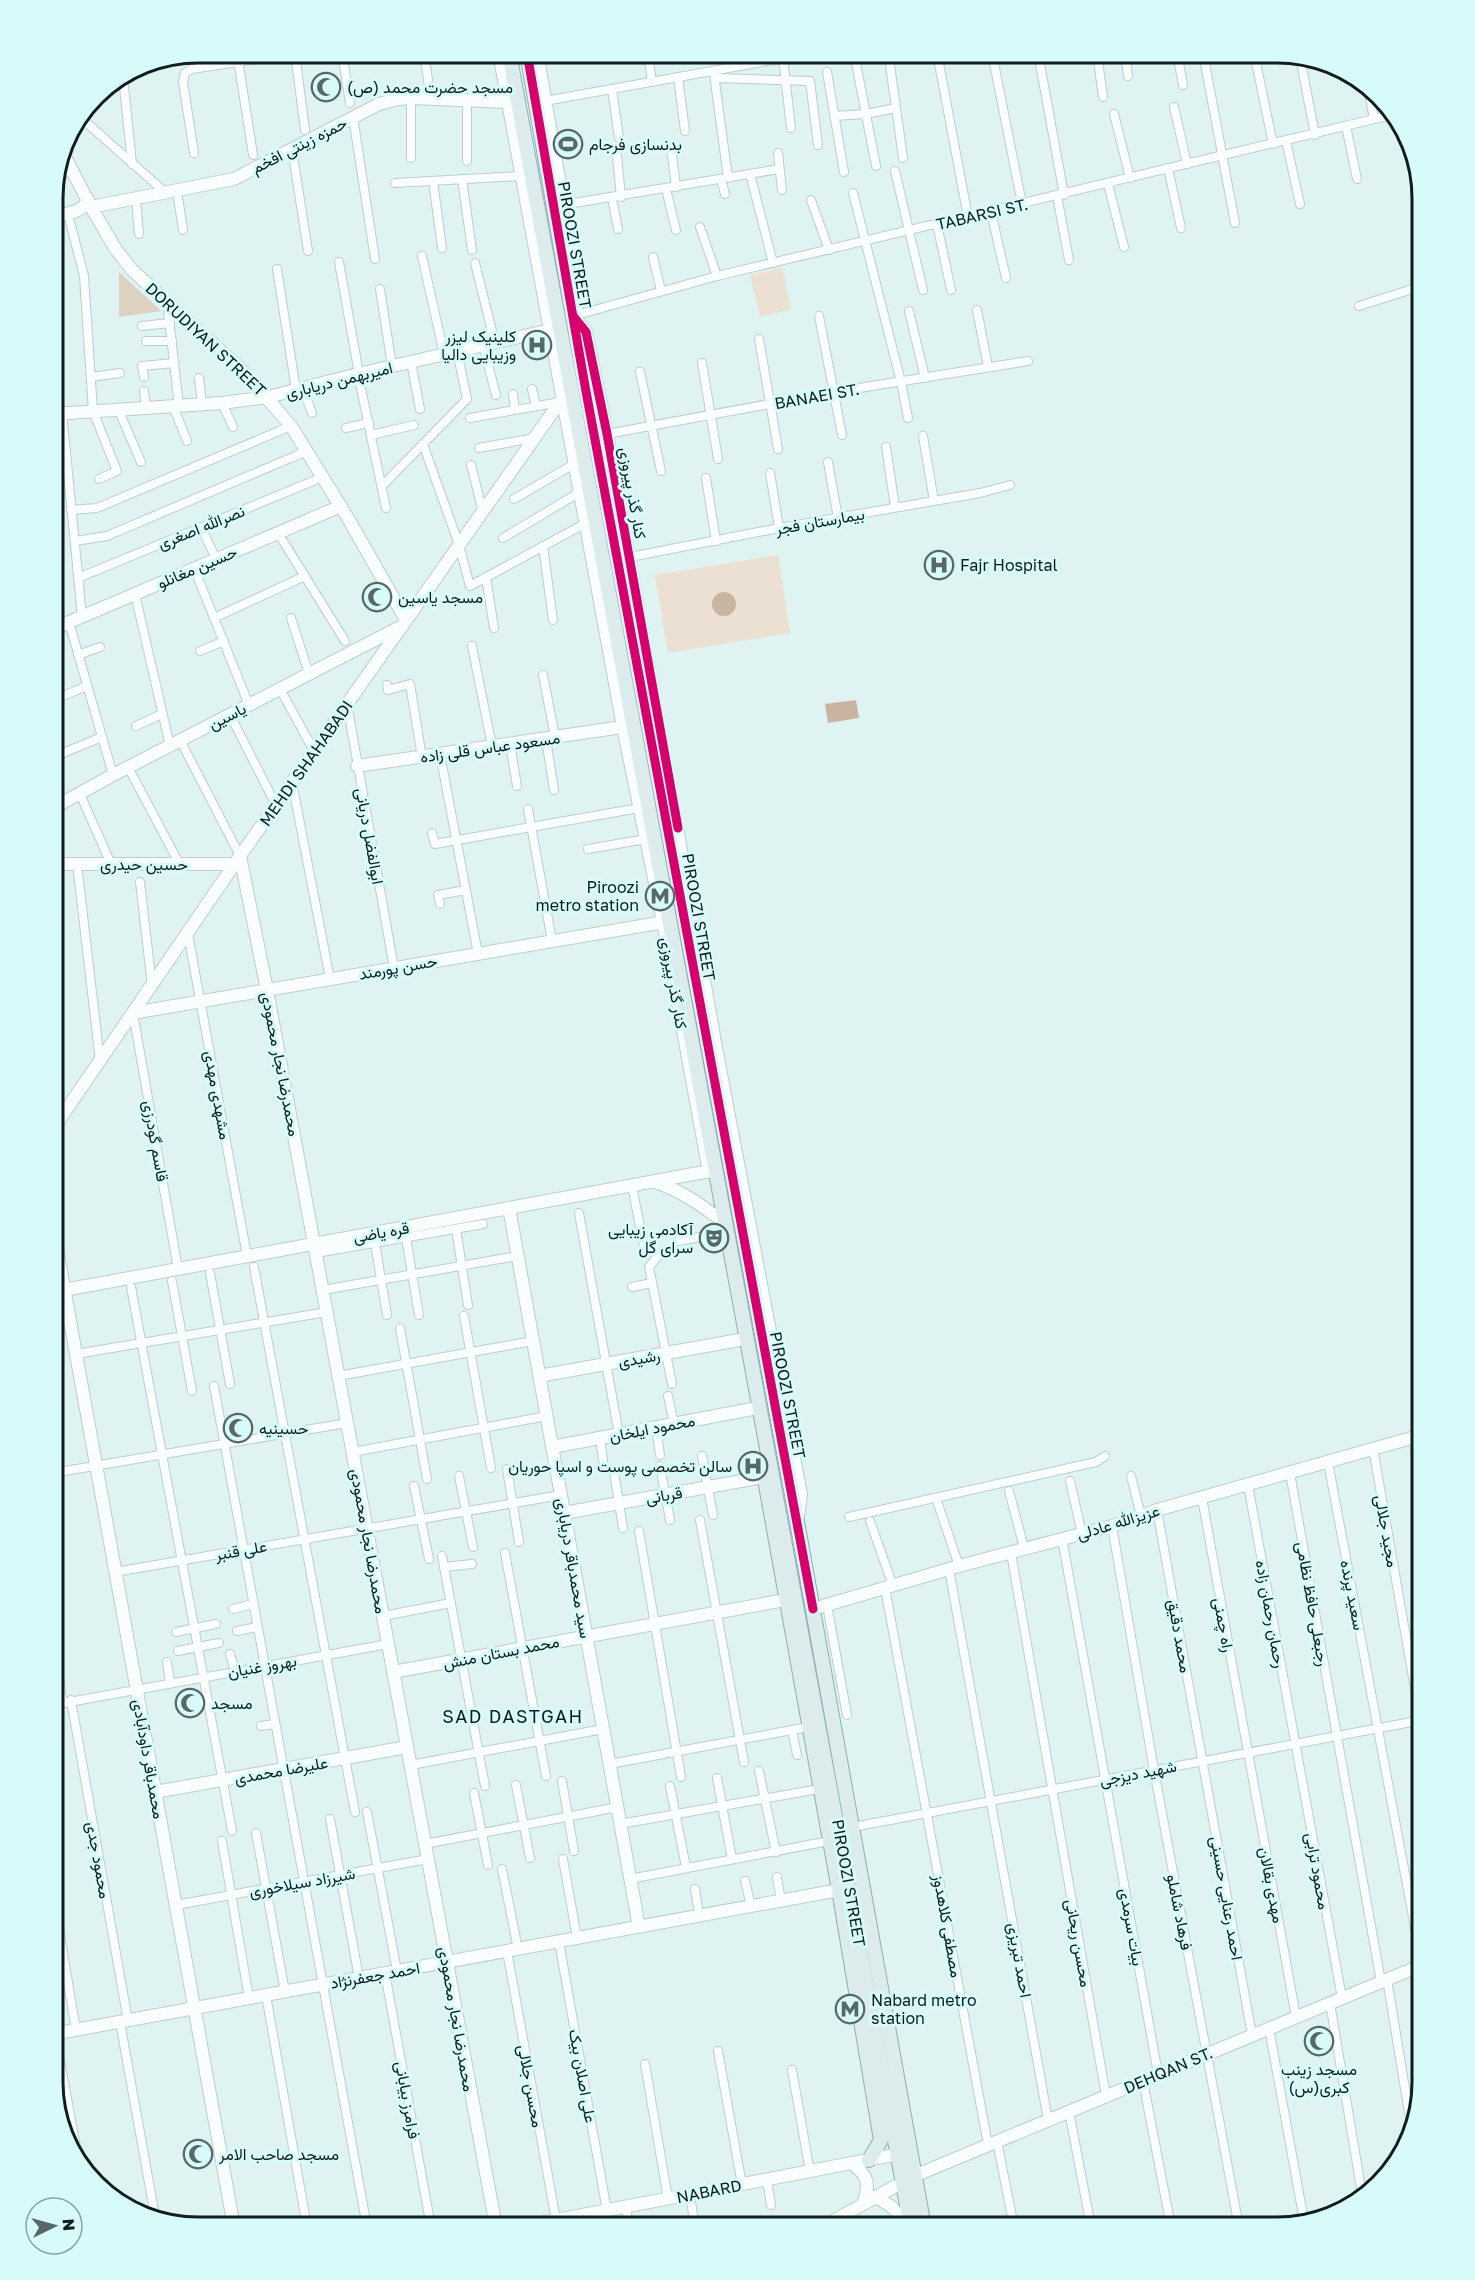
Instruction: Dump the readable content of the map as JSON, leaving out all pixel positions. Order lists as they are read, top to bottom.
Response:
{
  "streets": {
    "main road": ["PIROOZI STREET"],
    "street": [
      "حمزه زینتی افخم",
      "TABARSI ST.",
      "DORUDIYAN STREET",
      "امیربهمن دریاباری",
      "BANAEI ST.",
      "کنار گذر پیروزی",
      "بیمارستان فجر",
      "نصرالله اصغری",
      "حسین مغانلو",
      "یاسین",
      "مسعود عباس قلی زاده",
      "MEHDI SHAHABADI",
      "ابوالفضل دریانی",
      "حسین حیدری",
      "حسن پورمند",
      "محمدرضا نجار محمودی",
      "مشهدی مهدی",
      "قاسم گودرزی",
      "قره یاضی",
      "رشیدی",
      "محمود ایلخان",
      "قربانی",
      "عزیزالله عادلی",
      "مجید جلالی",
      "علی قنبر",
      "سید محمدباقر دریاباری",
      "سعید پرنده",
      "رجبعلی حافظ نظامی",
      "رحمان رحمان زاده",
      "راه چمنی",
      "محمد دقیق",
      "محمد بستان منش",
      "بهروز غنیان",
      "محمدباقر داودآبادی",
      "علیرضا محمدی",
      "شهید دیزجی",
      "محمود جدی",
      "محمود ترابی",
      "شیرزاد سیلاخوری",
      "مهدی بقالان",
      "احمد رعنایی حسینی",
      "فرهاد شاملو",
      "مصطفی کلاهدوز",
      "بیات سرمدی",
      "محسن ریحانی",
      "احمد تبریزی",
      "احمد جعفرنژاد",
      "DEHQAN ST.",
      "علی اصلان بیک",
      "محسن جلالی",
      "فرامرز بیابانی",
      "NABARD"
    ]
  },
  "crossings": [
    ["حمزه زینتی افخم", "DORUDIYAN STREET"],
    ["TABARSI ST.", "PIROOZI STREET"],
    ["PIROOZI STREET", "BANAEI ST."],
    ["PIROOZI STREET", "کنار گذر پیروزی"],
    ["PIROOZI STREET", "بیمارستان فجر"],
    ["PIROOZI STREET", "مسعود عباس قلی زاده"],
    ["PIROOZI STREET", "حسن پورمند"],
    ["PIROOZI STREET", "قره یاضی"],
    ["PIROOZI STREET", "عزیزالله عادلی"],
    ["PIROOZI STREET", "شهید دیزجی"],
    ["PIROOZI STREET", "احمد جعفرنژاد"],
    ["PIROOZI STREET", "DEHQAN ST."],
    ["PIROOZI STREET", "NABARD"],
    ["DORUDIYAN STREET", "امیربهمن دریاباری"],
    ["DORUDIYAN STREET", "نصرالله اصغری"],
    ["DORUDIYAN STREET", "حسین مغانلو"],
    ["DORUDIYAN STREET", "یاسین"],
    ["DORUDIYAN STREET", "MEHDI SHAHABADI"],
    ["کنار گذر پیروزی", "بیمارستان فجر"],
    ["کنار گذر پیروزی", "حسن پورمند"],
    ["یاسین", "MEHDI SHAHABADI"],
    ["مسعود عباس قلی زاده", "ابوالفضل دریانی"],
    ["MEHDI SHAHABADI", "ابوالفضل دریانی"],
    ["MEHDI SHAHABADI", "حسین حیدری"],
    ["MEHDI SHAHABADI", "حسن پورمند"],
    ["MEHDI SHAHABADI", "محمدرضا نجار محمودی"],
    ["MEHDI SHAHABADI", "مشهدی مهدی"],
    ["MEHDI SHAHABADI", "قاسم گودرزی"],
    ["ابوالفضل دریانی", "حسن پورمند"],
    ["حسین حیدری", "محمدرضا نجار محمودی"],
    ["حسن پورمند", "محمدرضا نجار محمودی"],
    ["حسن پورمند", "مشهدی مهدی"],
    ["حسن پورمند", "قاسم گودرزی"],
    ["محمدرضا نجار محمودی", "قره یاضی"],
    ["محمدرضا نجار محمودی", "علی قنبر"],
    ["محمدرضا نجار محمودی", "محمد بستان منش"],
    ["محمدرضا نجار محمودی", "بهروز غنیان"],
    ["محمدرضا نجار محمودی", "علیرضا محمدی"],
    ["محمدرضا نجار محمودی", "شیرزاد سیلاخوری"],
    ["محمدرضا نجار محمودی", "احمد جعفرنژاد"],
    ["مشهدی مهدی", "قره یاضی"],
    ["مشهدی مهدی", "علی قنبر"],
    ["مشهدی مهدی", "بهروز غنیان"],
    ["مشهدی مهدی", "علیرضا محمدی"],
    ["قاسم گودرزی", "قره یاضی"],
    ["قره یاضی", "سید محمدباقر دریاباری"],
    ["رشیدی", "سید محمدباقر دریاباری"],
    ["محمود ایلخان", "سید محمدباقر دریاباری"],
    ["قربانی", "سید محمدباقر دریاباری"],
    ["عزیزالله عادلی", "مجید جلالی"],
    ["عزیزالله عادلی", "سعید پرنده"],
    ["عزیزالله عادلی", "رجبعلی حافظ نظامی"],
    ["عزیزالله عادلی", "رحمان رحمان زاده"],
    ["عزیزالله عادلی", "راه چمنی"],
    ["عزیزالله عادلی", "محمد دقیق"],
    ["عزیزالله عادلی", "فرهاد شاملو"],
    ["عزیزالله عادلی", "مصطفی کلاهدوز"],
    ["عزیزالله عادلی", "بیات سرمدی"],
    ["عزیزالله عادلی", "محسن ریحانی"],
    ["عزیزالله عادلی", "احمد تبریزی"],
    ["علی قنبر", "سید محمدباقر دریاباری"],
    ["علی قنبر", "محمدباقر داودآبادی"],
    ["سید محمدباقر دریاباری", "محمد بستان منش"],
    ["سید محمدباقر دریاباری", "احمد جعفرنژاد"],
    ["سعید پرنده", "شهید دیزجی"],
    ["رجبعلی حافظ نظامی", "شهید دیزجی"],
    ["رجبعلی حافظ نظامی", "DEHQAN ST."],
    ["رحمان رحمان زاده", "شهید دیزجی"],
    ["رحمان رحمان زاده", "محمود ترابی"],
    ["راه چمنی", "شهید دیزجی"],
    ["راه چمنی", "مهدی بقالان"],
    ["محمد دقیق", "شهید دیزجی"],
    ["محمد دقیق", "احمد رعنایی حسینی"],
    ["بهروز غنیان", "محمدباقر داودآبادی"],
    ["بهروز غنیان", "محمود جدی"],
    ["محمدباقر داودآبادی", "علیرضا محمدی"],
    ["محمدباقر داودآبادی", "شیرزاد سیلاخوری"],
    ["محمدباقر داودآبادی", "احمد جعفرنژاد"],
    ["شهید دیزجی", "محمود ترابی"],
    ["شهید دیزجی", "مهدی بقالان"],
    ["شهید دیزجی", "احمد رعنایی حسینی"],
    ["شهید دیزجی", "فرهاد شاملو"],
    ["شهید دیزجی", "مصطفی کلاهدوز"],
    ["شهید دیزجی", "بیات سرمدی"],
    ["شهید دیزجی", "محسن ریحانی"],
    ["شهید دیزجی", "احمد تبریزی"],
    ["محمود جدی", "احمد جعفرنژاد"],
    ["محمود ترابی", "DEHQAN ST."],
    ["شیرزاد سیلاخوری", "فرامرز بیابانی"],
    ["مهدی بقالان", "DEHQAN ST."],
    ["احمد رعنایی حسینی", "DEHQAN ST."],
    ["فرهاد شاملو", "DEHQAN ST."],
    ["مصطفی کلاهدوز", "DEHQAN ST."],
    ["بیات سرمدی", "DEHQAN ST."],
    ["محسن ریحانی", "DEHQAN ST."],
    ["احمد تبریزی", "DEHQAN ST."],
    ["احمد جعفرنژاد", "علی اصلان بیک"],
    ["احمد جعفرنژاد", "محسن جلالی"],
    ["احمد جعفرنژاد", "فرامرز بیابانی"],
    ["علی اصلان بیک", "NABARD"]
  ],
  "districts": ["SAD DASTGAH"],
  "places": {
    "mosque": [
      "مسجد حضرت محمد (ص)",
      "مسجد یاسین",
      "حسینیه",
      "مسجد",
      "مسجد زینب کبری(س)",
      "مسجد صاحب الامر"
    ],
    "sports": ["بدنسازی فرجام"],
    "hospital": ["کلینیک لیزر وزیبایی دالیا", "Fajr Hospital", "سالن تخصصی پوست و اسپا حوریان"],
    "metro station": ["Piroozi metro station", "Nabard metro station"],
    "theatre": ["آکادمی زیبایی سرای گل"]
  },
  "north": "right"
}
